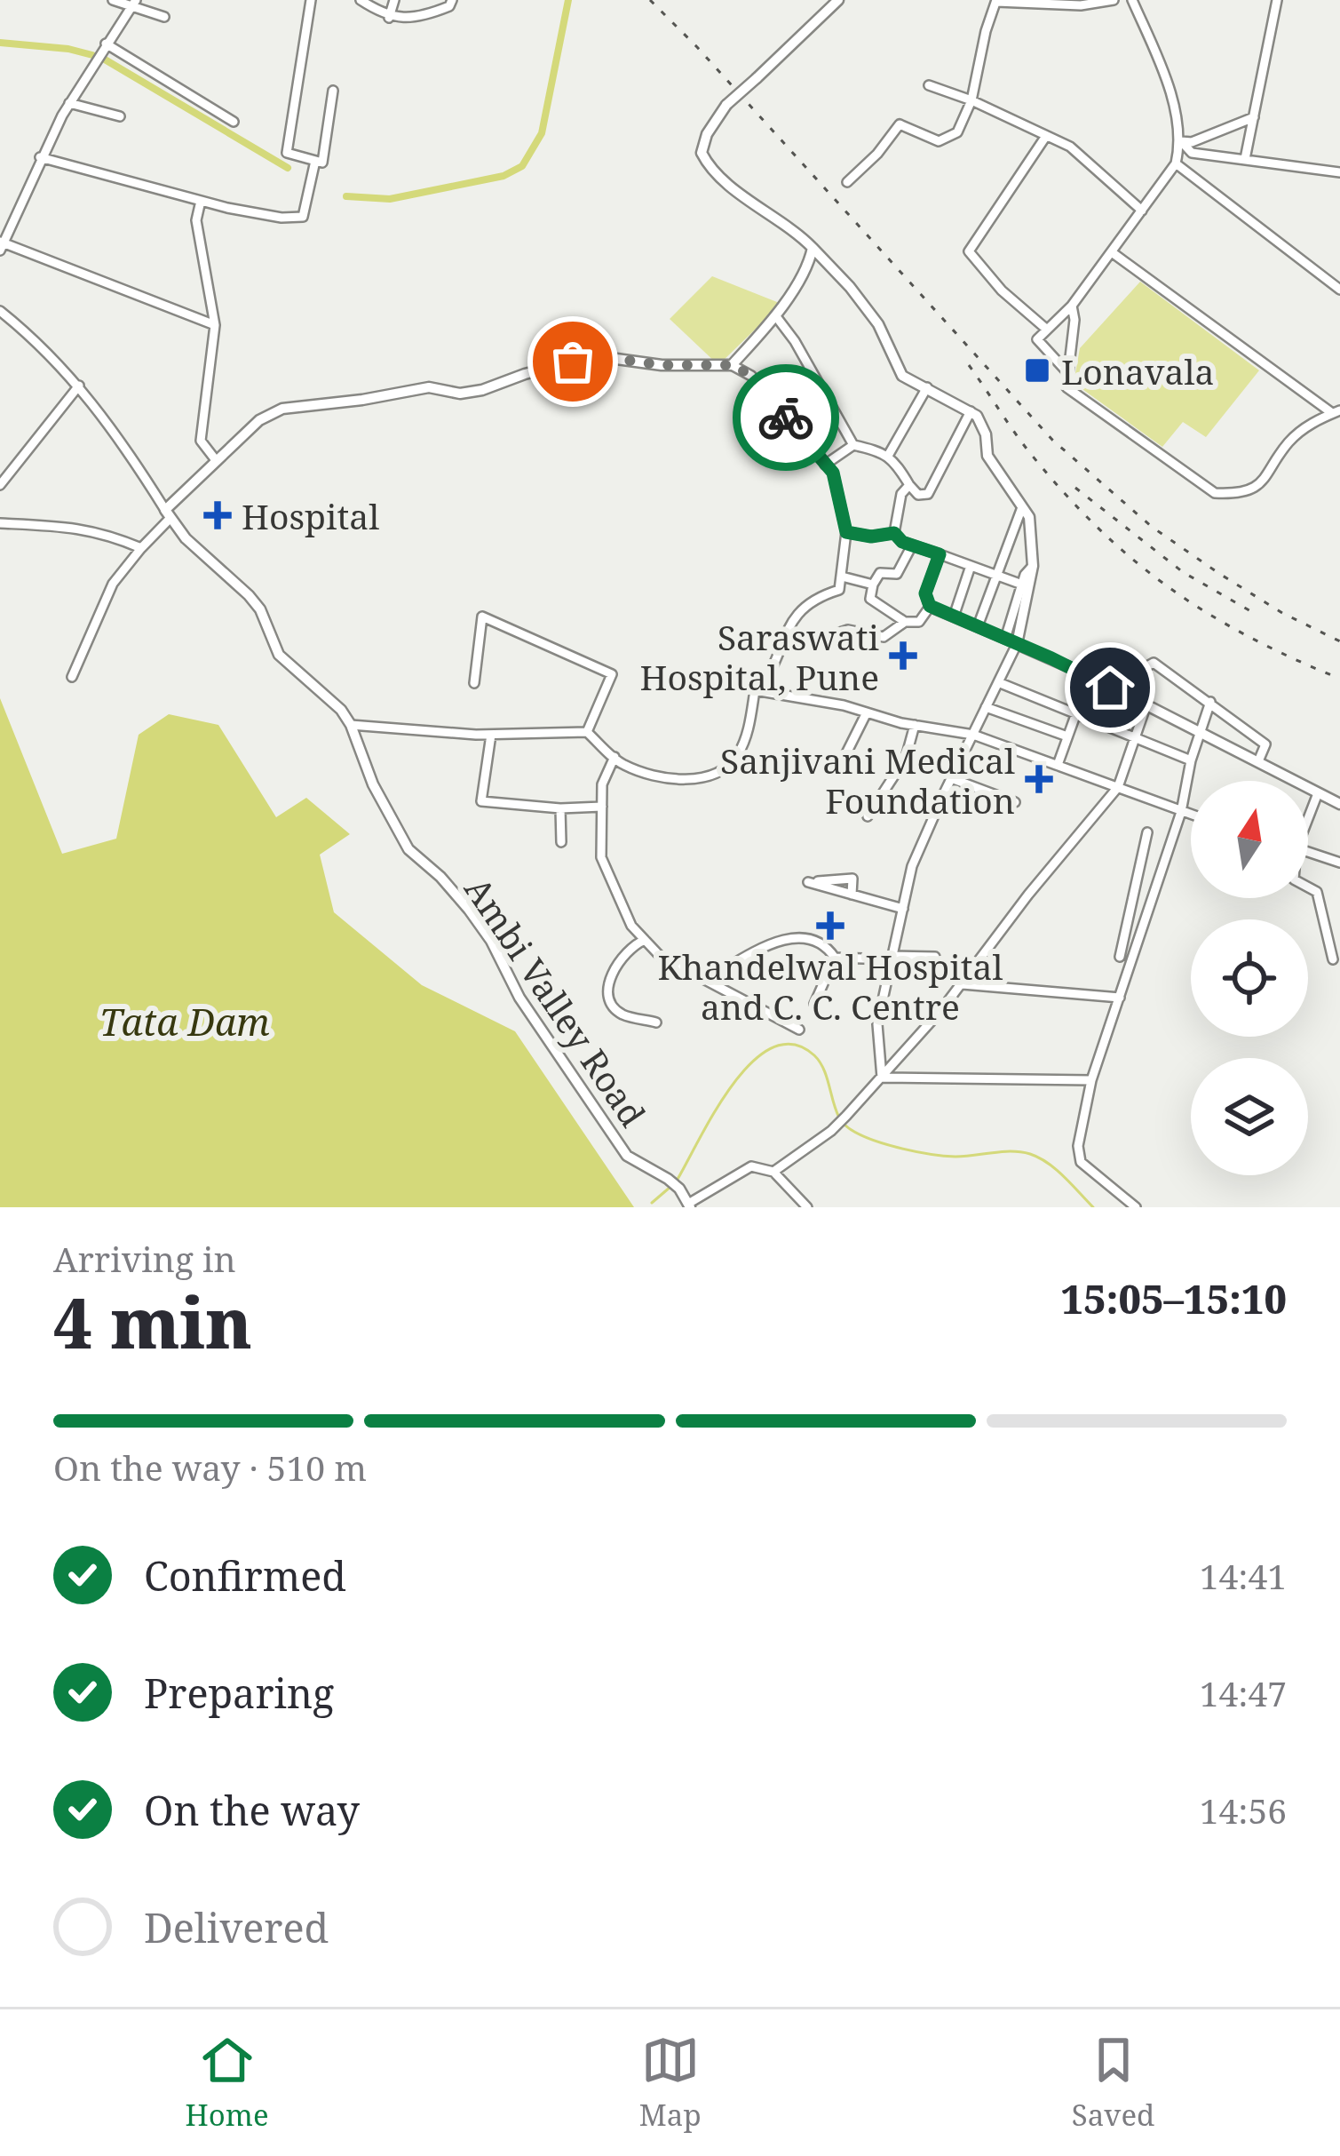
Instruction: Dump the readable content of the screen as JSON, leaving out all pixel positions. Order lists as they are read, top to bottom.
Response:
{
  "streets": {
    "main road": ["Ambi Valley Road"]
  },
  "water": ["Tata Dam"],
  "places": {
    "transit": ["Lonavala"],
    "health": [
      "Hospital",
      "Saraswati Hospital, Pune",
      "Sanjivani Medical Foundation",
      "Khandelwal Hospital and C. C. Centre"
    ]
  },
  "north": "top",
  "page": {
    "heading": ["4 min", "Arriving in", "15:05–15:10"],
    "bar": "On the way · 510 m",
    "list": [
      ["Confirmed", "14:41"],
      ["Preparing", "14:47"],
      ["On the way", "14:56"],
      "Delivered"
    ],
    "tabs": ["Home", "Map", "Saved"]
  }
}
